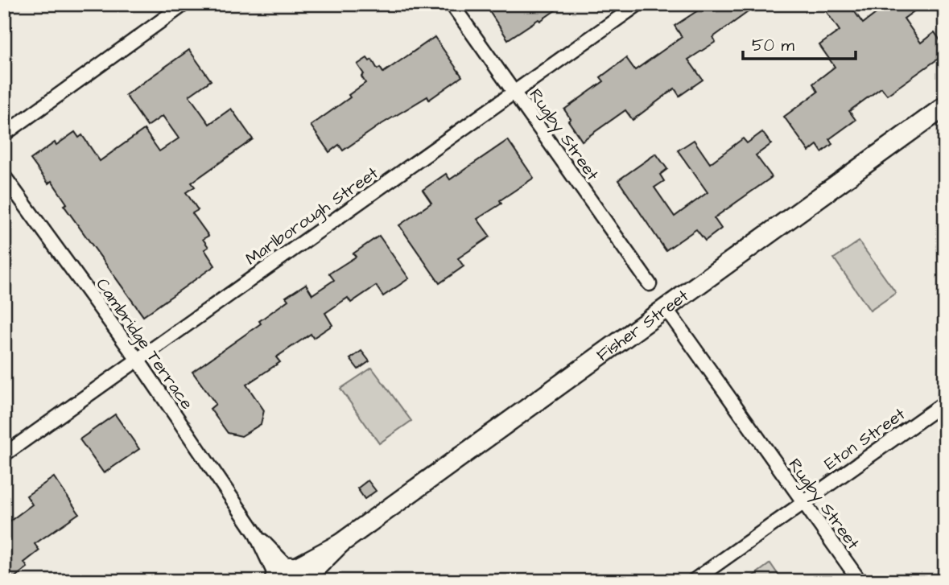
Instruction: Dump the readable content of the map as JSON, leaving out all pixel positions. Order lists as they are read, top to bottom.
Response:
{
  "streets": {
    "street": [
      "Rugby Street",
      "Marlborough Street",
      "Fisher Street",
      "Cambridge Terrace",
      "Eton Street"
    ]
  },
  "crossings": [
    ["Rugby Street", "Marlborough Street"],
    ["Rugby Street", "Fisher Street"],
    ["Rugby Street", "Eton Street"],
    ["Marlborough Street", "Cambridge Terrace"],
    ["Fisher Street", "Cambridge Terrace"]
  ],
  "scale_bar": "50 m"
}
